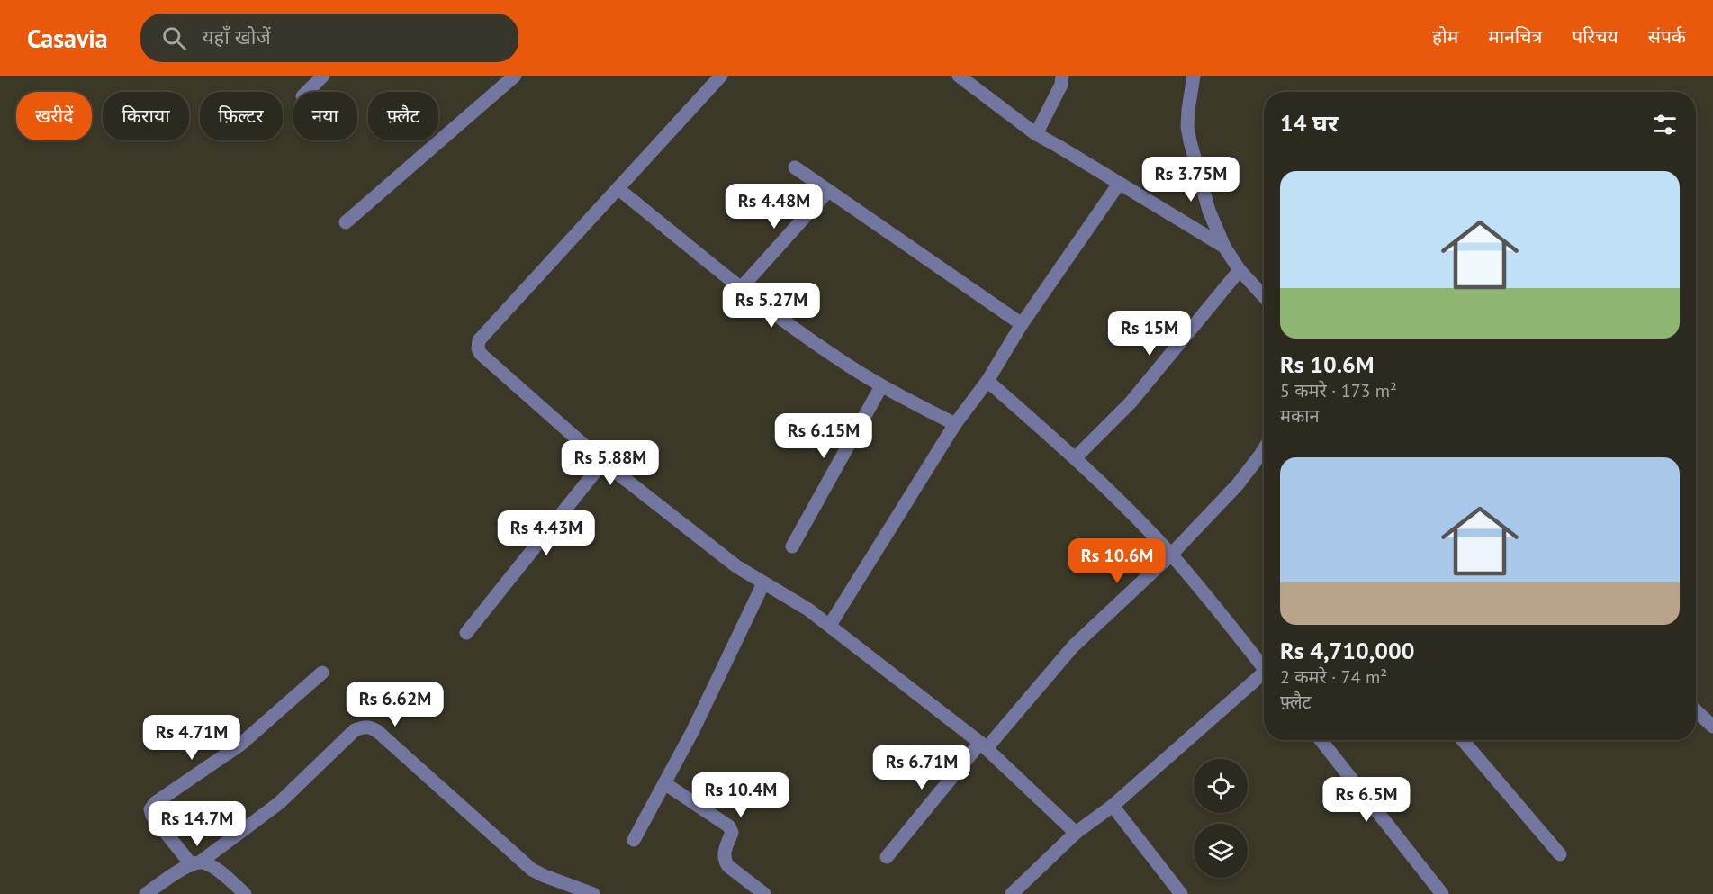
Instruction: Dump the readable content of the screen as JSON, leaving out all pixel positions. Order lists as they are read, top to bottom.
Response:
{
  "page": {
    "header": "Casavia",
    "search": "यहाँ खोजें",
    "nav": [
      "होम",
      "मानचित्र",
      "परिचय",
      "संपर्क"
    ],
    "chip": [
      "खरीदें",
      "किराया",
      "फ़िल्टर",
      "नया",
      "फ़्लैट"
    ],
    "heading": "14 घर",
    "price": [
      "Rs 3.75M",
      "Rs 4.48M",
      "Rs 5.27M",
      "Rs 15M",
      "Rs 6.15M",
      "Rs 5.88M",
      "Rs 4.43M",
      "Rs 10.6M",
      "Rs 6.62M",
      "Rs 4.71M",
      "Rs 6.71M",
      "Rs 10.4M",
      "Rs 6.5M",
      "Rs 14.7M"
    ],
    "list": [
      {
        "name": "Rs 10.6M",
        "note": "5 कमरे · 173 m² · मकान"
      },
      {
        "name": "Rs 4,710,000",
        "note": "2 कमरे · 74 m² · फ़्लैट"
      }
    ]
  }
}
